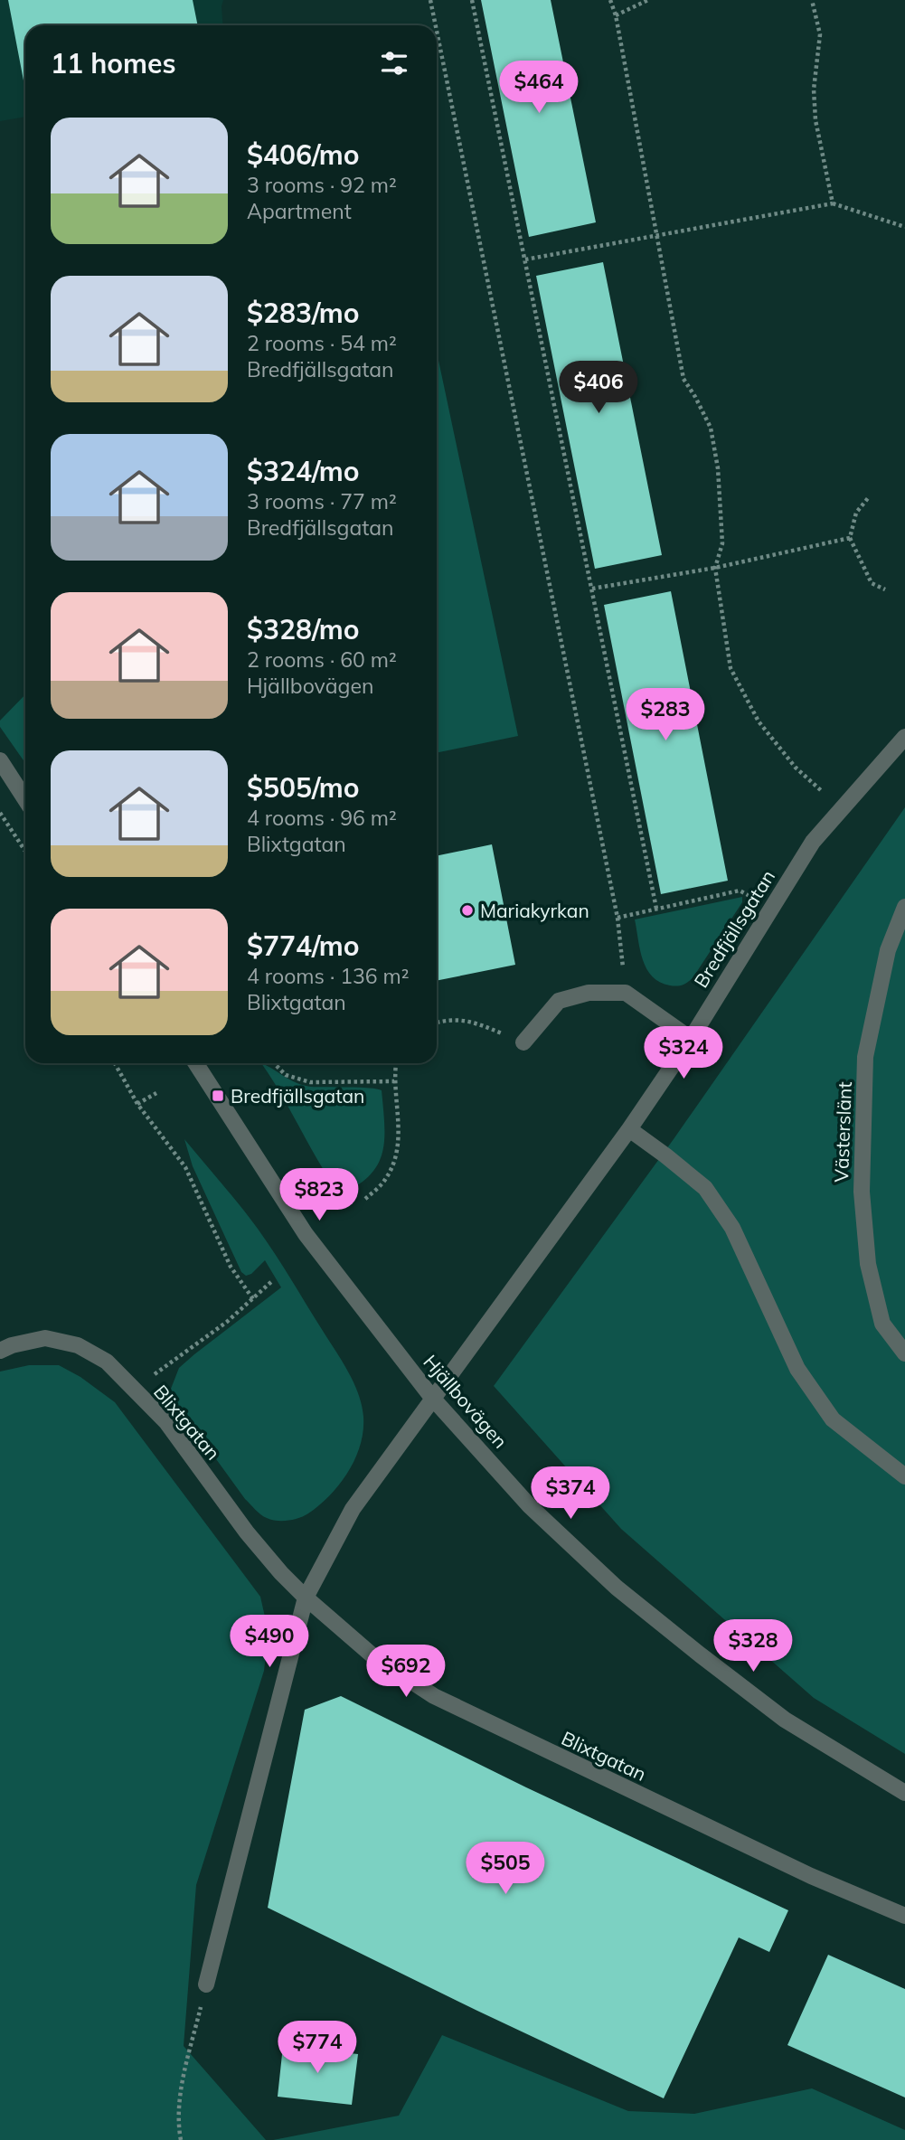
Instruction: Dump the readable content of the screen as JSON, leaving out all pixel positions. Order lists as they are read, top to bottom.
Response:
{
  "streets": {
    "street": [
      "Bredfjällsgatan",
      "Västerslänt",
      "Hjällbovägen",
      "Blixtgatan"
    ]
  },
  "crossings": [
    ["Bredfjällsgatan", "Hjällbovägen"]
  ],
  "places": {
    "other": ["Mariakyrkan"],
    "transit": ["Bredfjällsgatan"]
  },
  "page": {
    "heading": "11 homes",
    "price": [
      "$464",
      "$406",
      "$283",
      "$324",
      "$823",
      "$374",
      "$490",
      "$328",
      "$692",
      "$505",
      "$774"
    ],
    "list": [
      {
        "name": "$406/mo",
        "note": "3 rooms · 92 m² · Apartment"
      },
      {
        "name": "$283/mo",
        "note": "2 rooms · 54 m² · Bredfjällsgatan"
      },
      {
        "name": "$324/mo",
        "note": "3 rooms · 77 m² · Bredfjällsgatan"
      },
      {
        "name": "$328/mo",
        "note": "2 rooms · 60 m² · Hjällbovägen"
      },
      {
        "name": "$505/mo",
        "note": "4 rooms · 96 m² · Blixtgatan"
      },
      {
        "name": "$774/mo",
        "note": "4 rooms · 136 m² · Blixtgatan"
      }
    ]
  }
}
